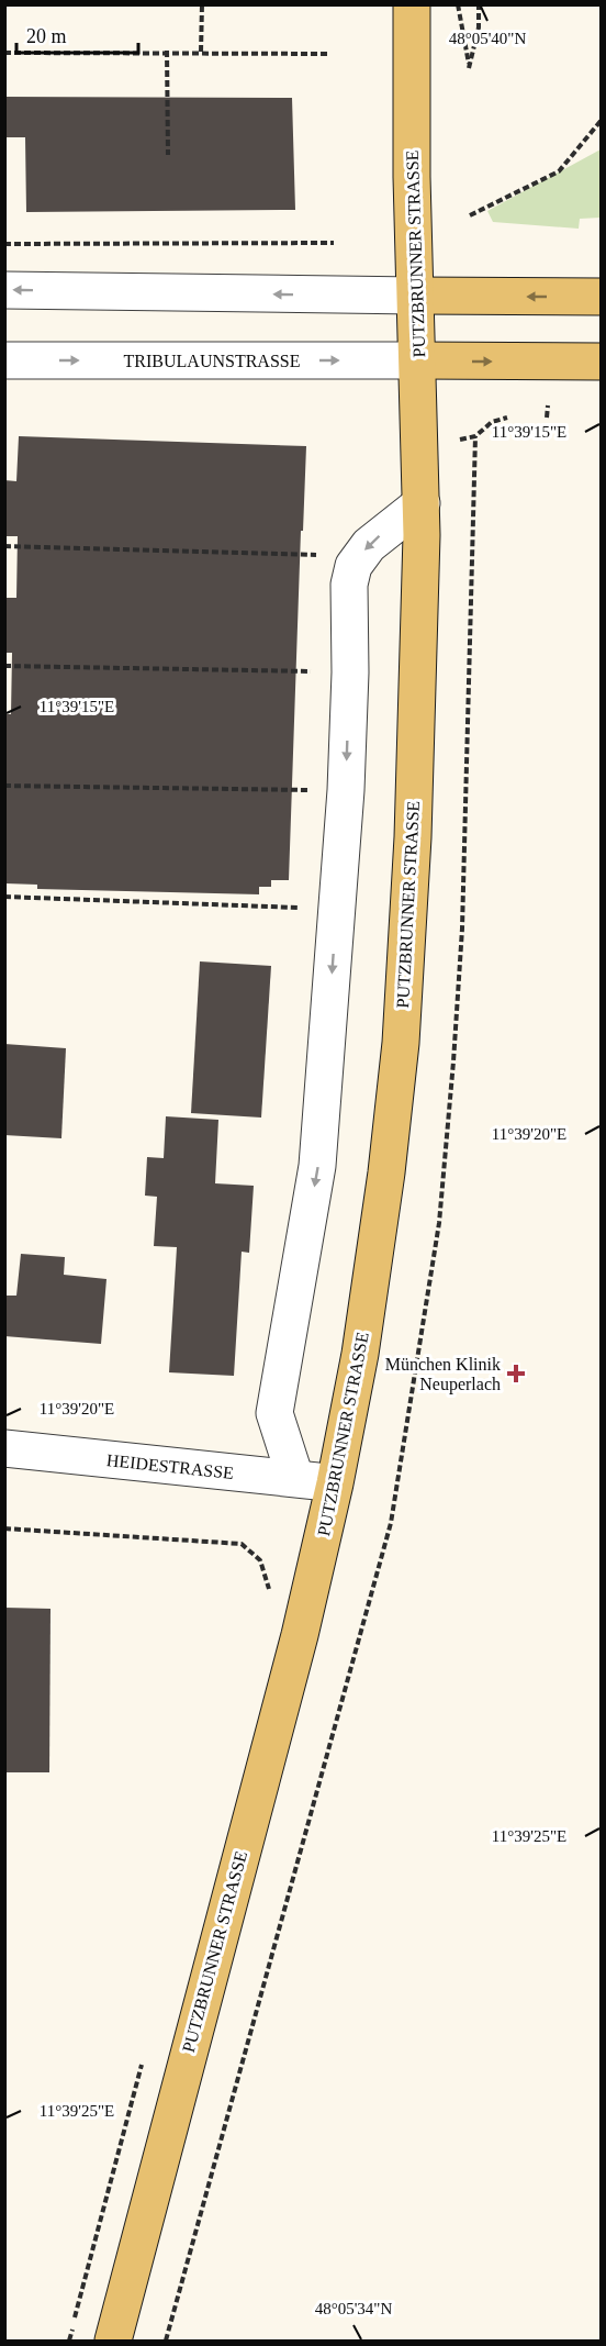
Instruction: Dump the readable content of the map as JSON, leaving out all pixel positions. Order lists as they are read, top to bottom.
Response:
{
  "streets": {
    "main road": ["PUTZBRUNNER STRASSE"],
    "street": ["TRIBULAUNSTRASSE", "HEIDESTRASSE"]
  },
  "crossings": [
    ["PUTZBRUNNER STRASSE", "TRIBULAUNSTRASSE"],
    ["PUTZBRUNNER STRASSE", "HEIDESTRASSE"]
  ],
  "places": {
    "health": ["München Klinik Neuperlach"]
  },
  "scale_bar": "20 m",
  "coordinates": [
    "48°05'40\"N",
    "11°39'15\"E",
    "11°39'20\"E",
    "11°39'25\"E",
    "48°05'34\"N"
  ]
}
